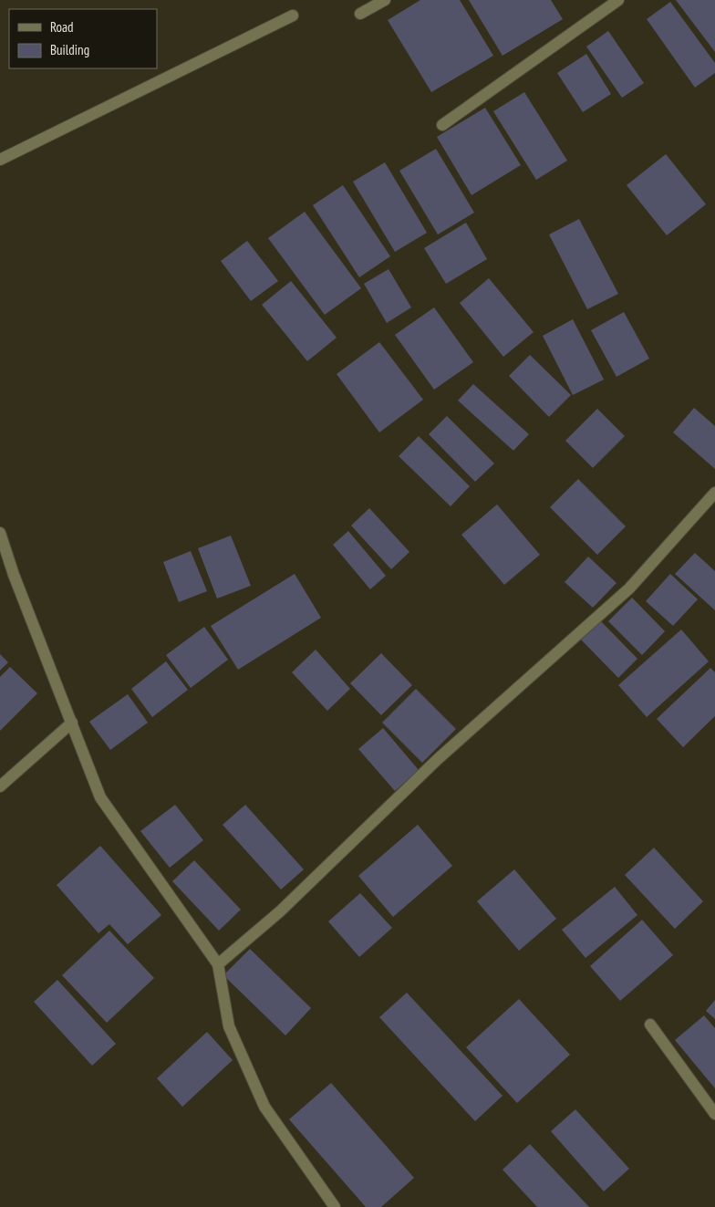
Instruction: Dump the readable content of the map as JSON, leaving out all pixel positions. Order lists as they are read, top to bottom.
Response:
{
  "legend": ["Road", "Building"]
}
